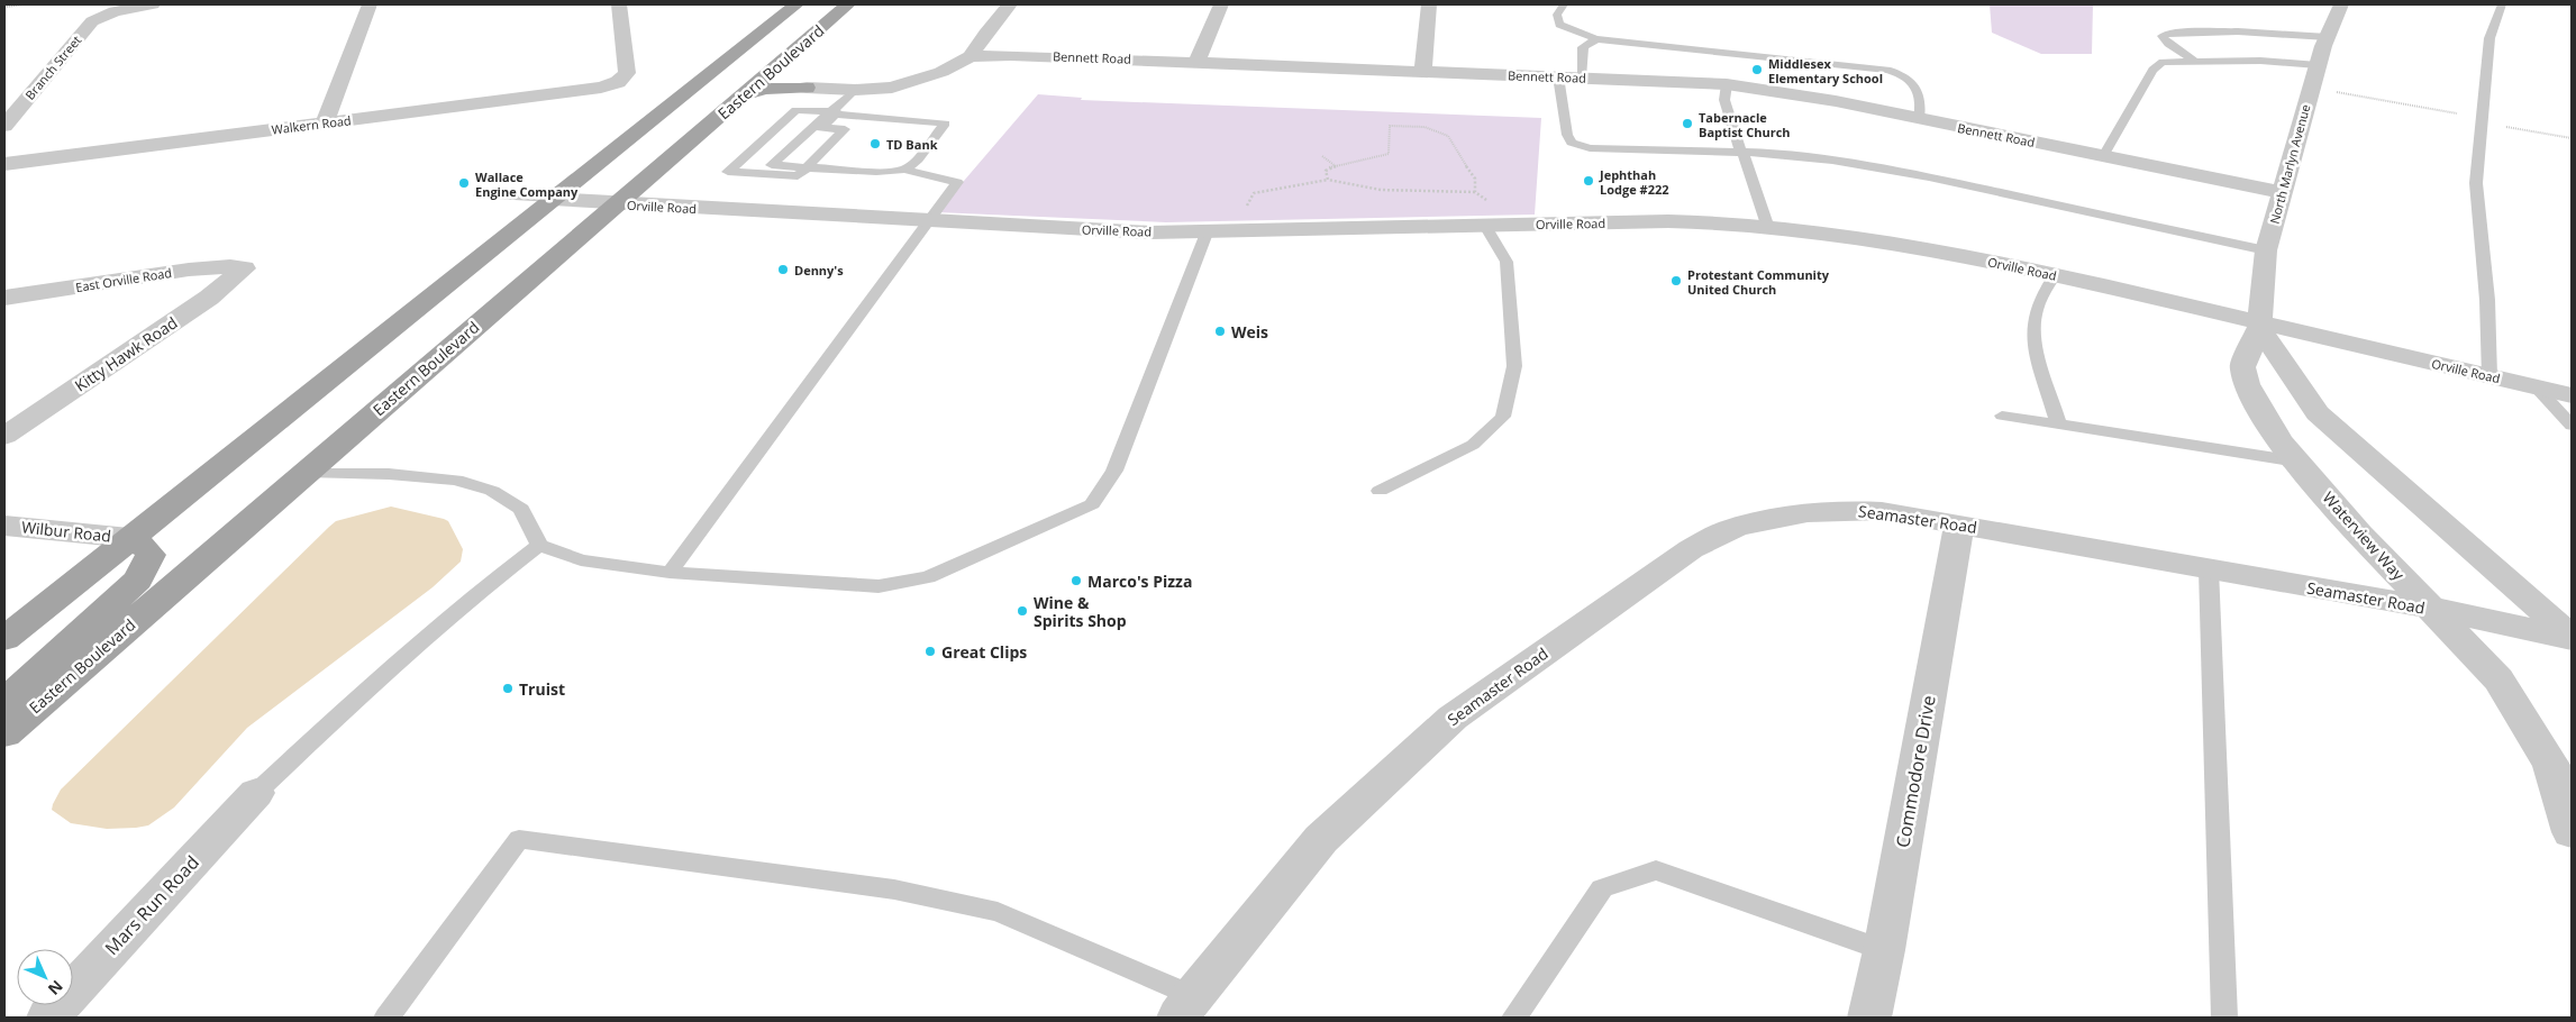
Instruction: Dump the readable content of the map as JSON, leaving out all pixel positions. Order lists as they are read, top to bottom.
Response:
{
  "streets": {
    "main road": ["Eastern Boulevard"],
    "street": [
      "Bennett Road",
      "Branch Street",
      "Walkern Road",
      "North Marlyn Avenue",
      "Orville Road",
      "East Orville Road",
      "Kitty Hawk Road",
      "Seamaster Road",
      "Wilbur Road",
      "Waterview Way",
      "Commodore Drive",
      "Mars Run Road"
    ]
  },
  "crossings": [
    ["Bennett Road", "North Marlyn Avenue"],
    ["Eastern Boulevard", "Orville Road"],
    ["North Marlyn Avenue", "Orville Road"],
    ["North Marlyn Avenue", "Waterview Way"],
    ["East Orville Road", "Kitty Hawk Road"],
    ["Seamaster Road", "Waterview Way"],
    ["Seamaster Road", "Commodore Drive"]
  ],
  "places": [
    "Middlesex Elementary School",
    "Tabernacle Baptist Church",
    "TD Bank",
    "Jephthah Lodge #222",
    "Wallace Engine Company",
    "Denny's",
    "Protestant Community United Church",
    "Weis",
    "Marco's Pizza",
    "Wine & Spirits Shop",
    "Great Clips",
    "Truist"
  ],
  "north": "bottom right"
}
